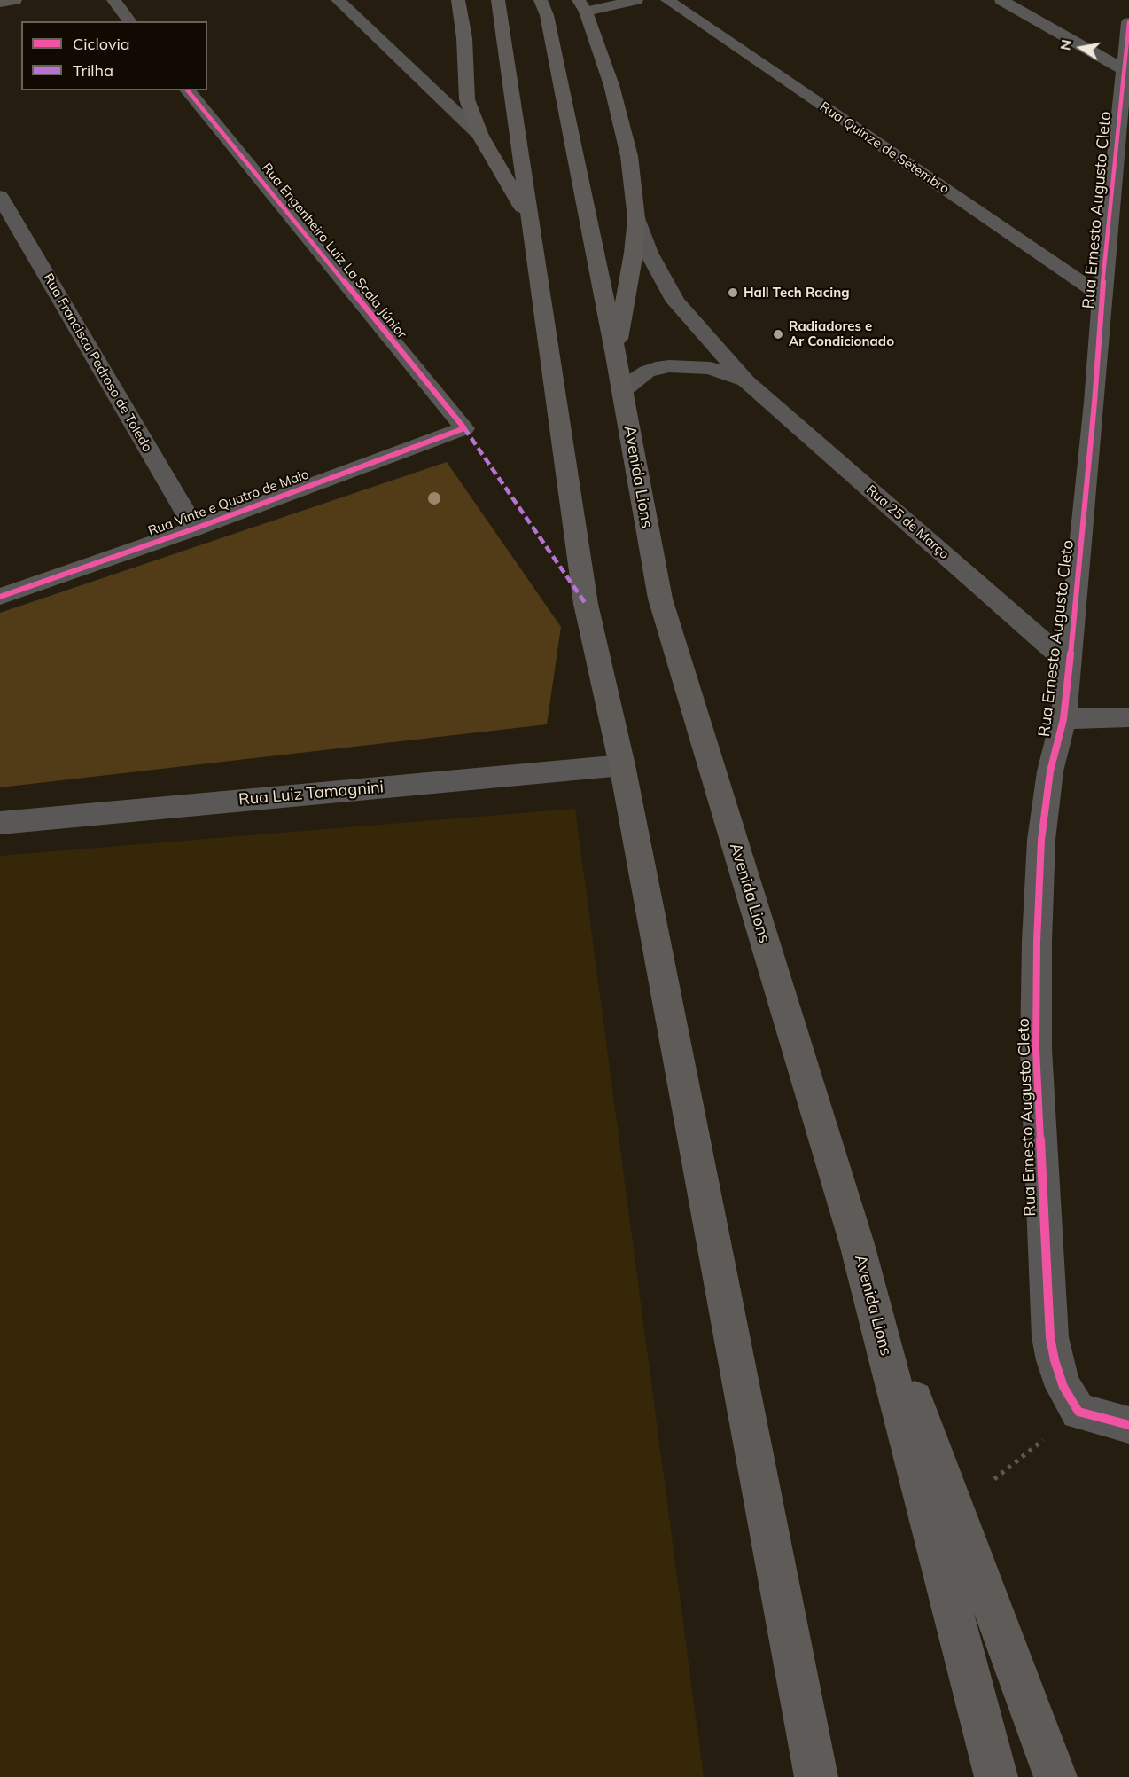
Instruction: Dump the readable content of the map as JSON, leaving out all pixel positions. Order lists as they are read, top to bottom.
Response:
{
  "streets": {
    "highway": ["Avenida Lions"],
    "street": [
      "Rua Quinze de Setembro",
      "Rua Ernesto Augusto Cleto",
      "Rua Engenheiro Luiz La Scala Júnior",
      "Rua Francisca Pedroso de Toledo",
      "Rua Vinte e Quatro de Maio",
      "Rua 25 de Março",
      "Rua Luiz Tamagnini"
    ]
  },
  "crossings": [
    ["Rua Quinze de Setembro", "Rua Ernesto Augusto Cleto"],
    ["Rua Ernesto Augusto Cleto", "Rua 25 de Março"],
    ["Rua Engenheiro Luiz La Scala Júnior", "Rua Vinte e Quatro de Maio"],
    ["Rua Francisca Pedroso de Toledo", "Rua Vinte e Quatro de Maio"],
    ["Avenida Lions", "Rua 25 de Março"]
  ],
  "places": ["Hall Tech Racing", "Radiadores e Ar Condicionado"],
  "legend": ["Ciclovia", "Trilha"],
  "north": "left"
}
